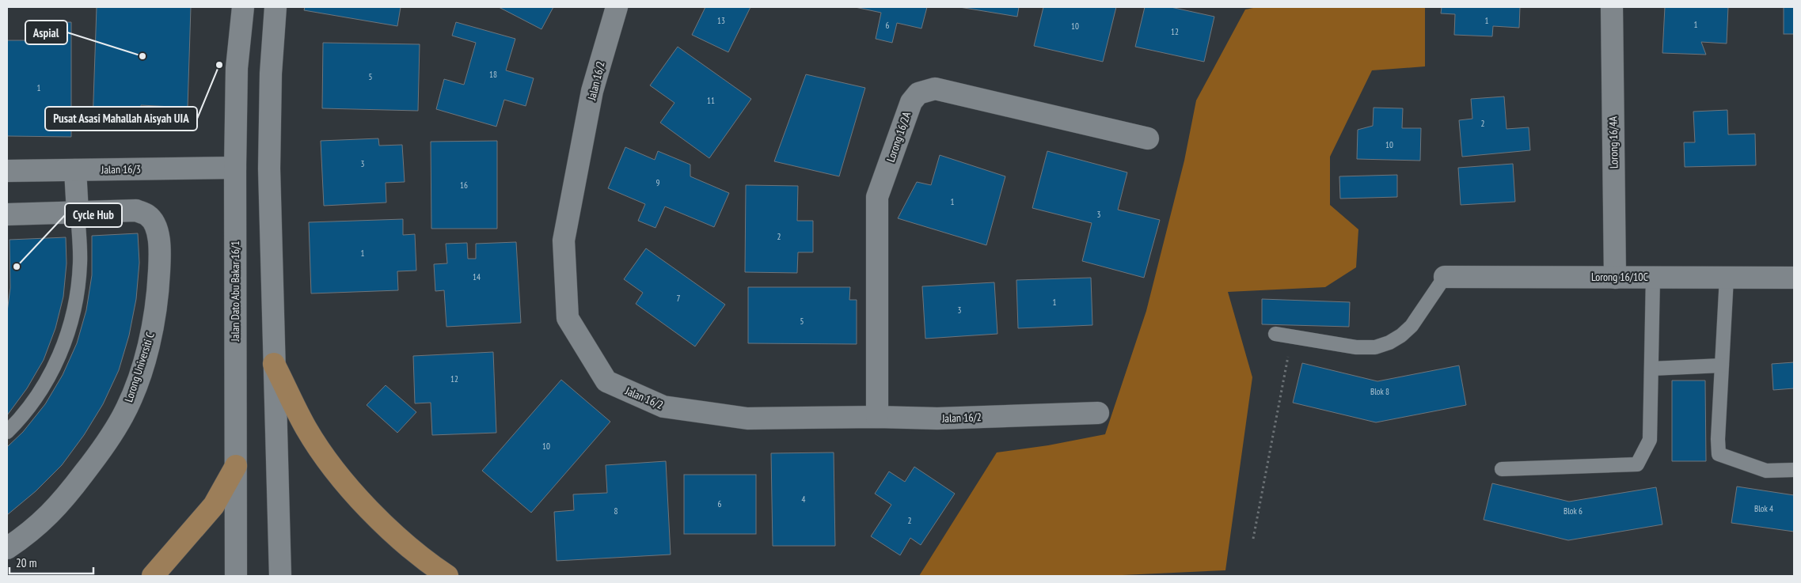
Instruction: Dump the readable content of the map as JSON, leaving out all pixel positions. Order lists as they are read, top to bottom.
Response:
{
  "streets": {
    "street": [
      "Jalan 16/2",
      "Lorong 16/2A",
      "Lorong 16/4A",
      "Jalan 16/3",
      "Lorong 16/10C",
      "Jalan Dato Abu Bakar 16/1",
      "Lorong Universiti C"
    ]
  },
  "crossings": [
    ["Jalan 16/2", "Lorong 16/2A"],
    ["Lorong 16/4A", "Lorong 16/10C"],
    ["Jalan 16/3", "Jalan Dato Abu Bakar 16/1"]
  ],
  "places": ["Aspial", "Pusat Asasi Mahallah Aisyah UIA", "Cycle Hub"],
  "house_numbers": [
    "13",
    "1",
    "1",
    "6",
    "10",
    "12",
    "18",
    "5",
    "1",
    "11",
    "2",
    "10",
    "3",
    "9",
    "16",
    "1",
    "3",
    "2",
    "1",
    "14",
    "7",
    "1",
    "3",
    "5",
    "12",
    "Blok 8",
    "10",
    "4",
    "6",
    "Blok 4",
    "8",
    "Blok 6",
    "2"
  ],
  "scale_bar": "20 m"
}
